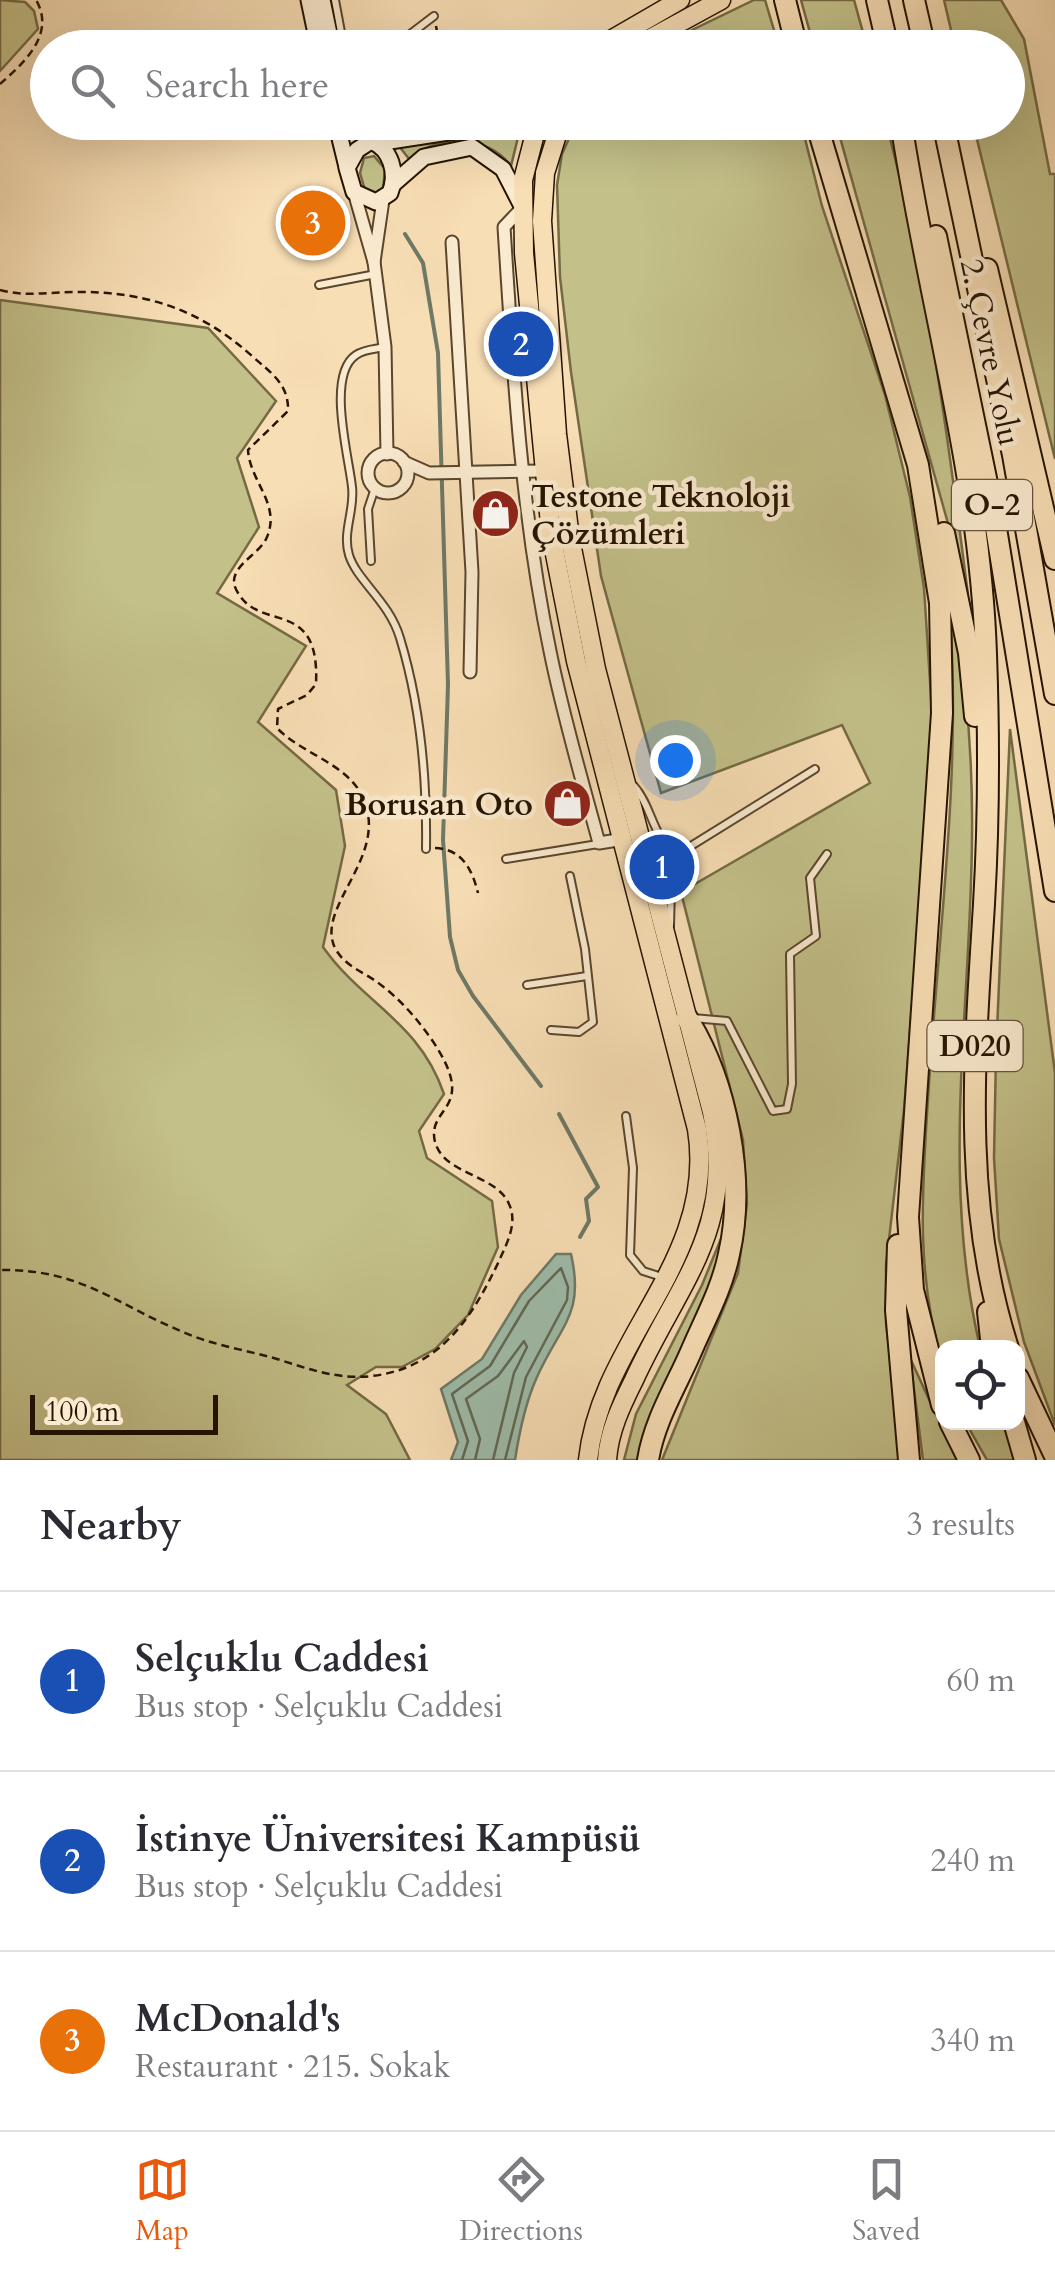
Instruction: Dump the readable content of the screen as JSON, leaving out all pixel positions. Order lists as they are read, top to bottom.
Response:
{
  "streets": {
    "highway": ["2. Çevre Yolu", "O-2", "D020"]
  },
  "places": {
    "shop": ["Testone Teknoloji Çözümleri", "Borusan Oto"]
  },
  "scale_bar": "100 m",
  "page": {
    "search": "Search here",
    "pins": ["3", "2", "1"],
    "scale": "100 m",
    "heading": ["Nearby", "3 results"],
    "list": [
      {
        "mark": "1",
        "name": "Selçuklu Caddesi",
        "note": "Bus stop · Selçuklu Caddesi",
        "value": "60 m"
      },
      {
        "mark": "2",
        "name": "İstinye Üniversitesi Kampüsü",
        "note": "Bus stop · Selçuklu Caddesi",
        "value": "240 m"
      },
      {
        "mark": "3",
        "name": "McDonald's",
        "note": "Restaurant · 215. Sokak",
        "value": "340 m"
      }
    ],
    "nav": ["Map", "Directions", "Saved"]
  }
}
